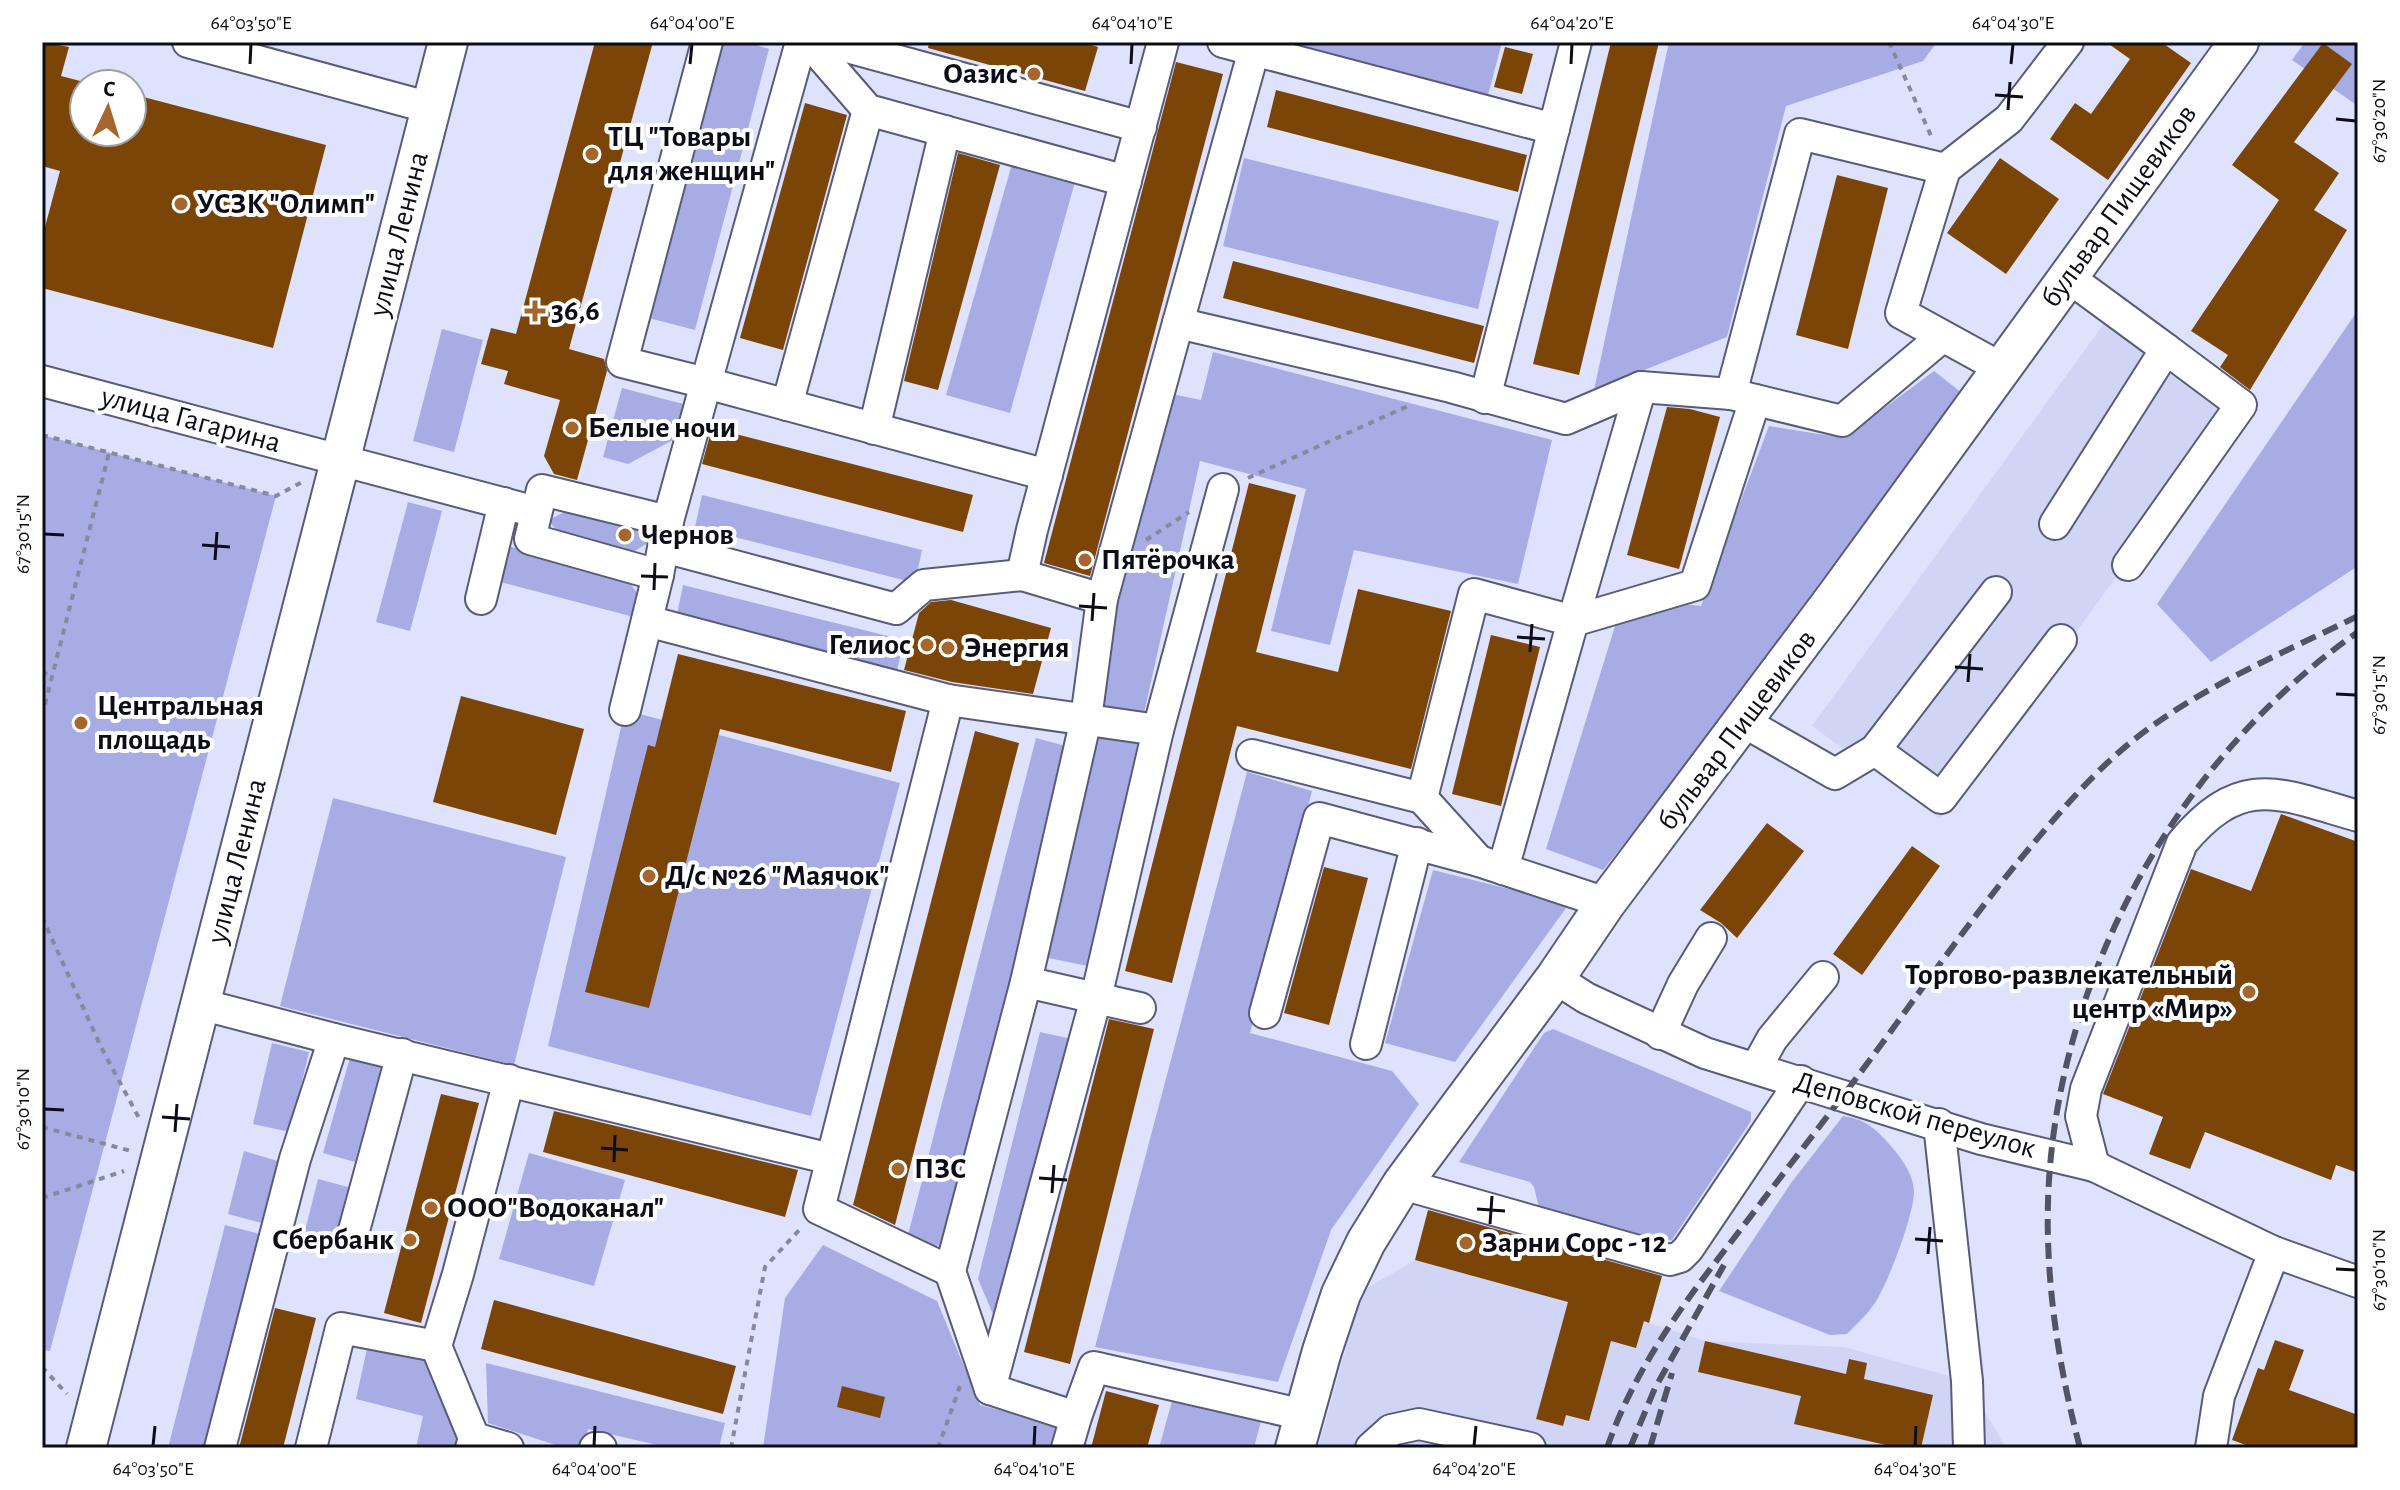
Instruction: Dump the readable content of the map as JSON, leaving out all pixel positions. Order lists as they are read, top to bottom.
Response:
{
  "streets": {
    "main road": ["бульвар Пищевиков", "улица Ленина"],
    "street": ["улица Гагарина", "Деповской переулок"]
  },
  "crossings": [
    ["бульвар Пищевиков", "Деповской переулок"],
    ["улица Ленина", "улица Гагарина"]
  ],
  "places": {
    "other": [
      "Оазис",
      "ТЦ \"Товары для женщин\"",
      "УСЗК \"Олимп\"",
      "Белые ночи",
      "Чернов",
      "Пятёрочка",
      "Гелиос",
      "Энергия",
      "Центральная площадь",
      "Д/с №26 \"Маячок\"",
      "Торгово-развлекательный центр «Мир»",
      "ПЗС",
      "ООО\"Водоканал\"",
      "Сбербанк",
      "Зарни Сорс - 12"
    ],
    "health": ["36,6"]
  },
  "north": "top",
  "coordinates": [
    "64°03'50\"E",
    "64°04'00\"E",
    "64°04'10\"E",
    "64°04'20\"E",
    "64°04'30\"E",
    "67°30'20\"N",
    "67°30'15\"N",
    "67°30'10\"N"
  ]
}
